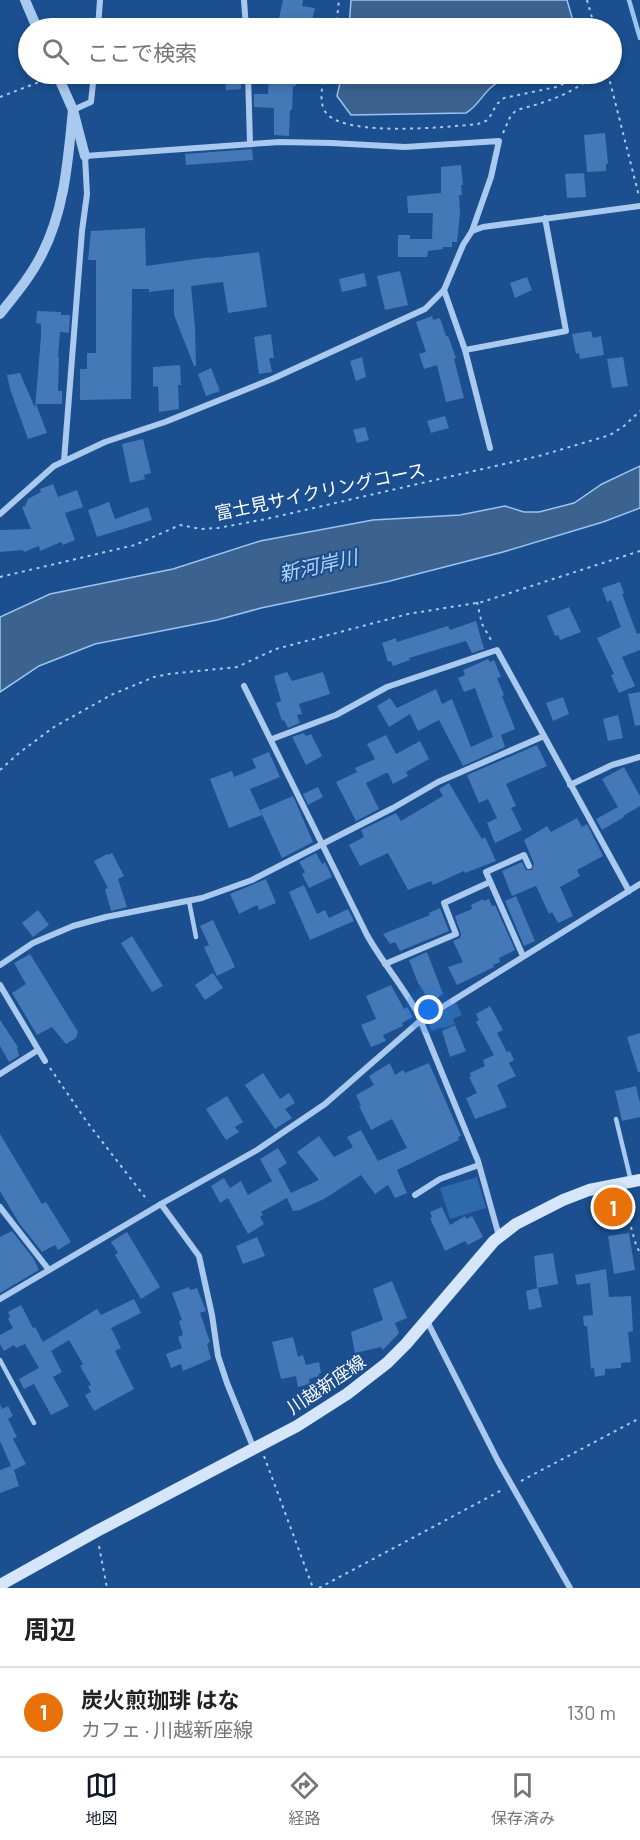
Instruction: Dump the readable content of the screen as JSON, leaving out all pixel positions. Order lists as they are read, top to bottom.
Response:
{
  "streets": {
    "main road": ["川越新座線"],
    "path": ["富士見サイクリングコース"]
  },
  "water": ["新河岸川"],
  "page": {
    "search": "ここで検索",
    "pins": "1",
    "heading": "周辺",
    "list": [
      {
        "mark": "1",
        "name": "炭火煎珈琲 はな",
        "note": "カフェ · 川越新座線",
        "value": "130 m"
      }
    ],
    "nav": ["地図", "経路", "保存済み"]
  }
}
